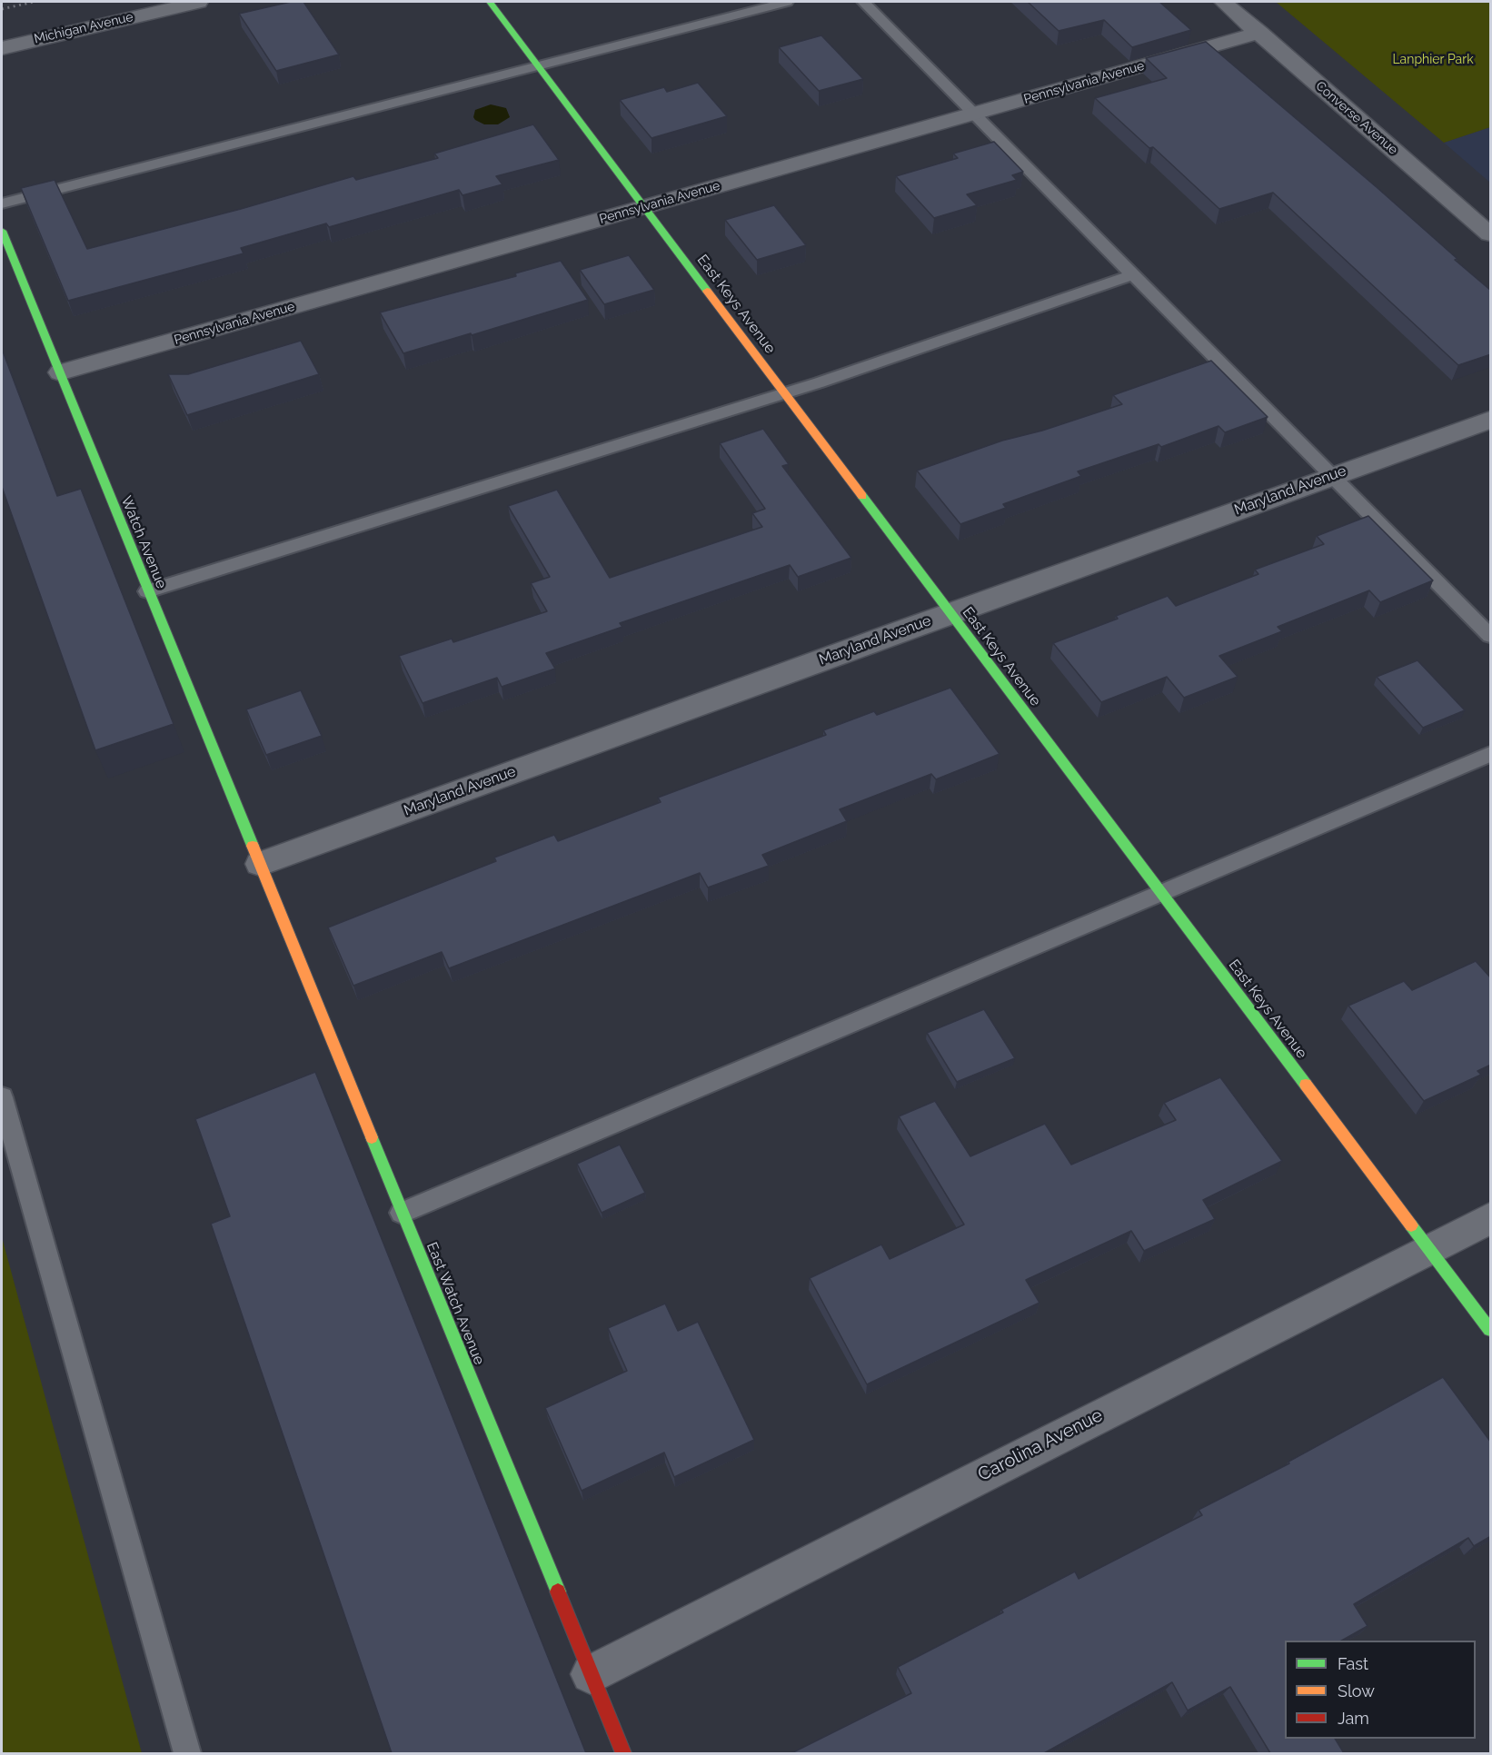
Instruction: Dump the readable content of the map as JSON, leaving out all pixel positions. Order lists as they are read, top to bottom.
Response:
{
  "streets": {
    "street": [
      "Michigan Avenue",
      "Pennsylvania Avenue",
      "Converse Avenue",
      "East Keys Avenue",
      "Maryland Avenue",
      "Watch Avenue",
      "East Watch Avenue",
      "Carolina Avenue"
    ]
  },
  "crossings": [
    ["Pennsylvania Avenue", "Converse Avenue"],
    ["Pennsylvania Avenue", "East Keys Avenue"],
    ["Pennsylvania Avenue", "Watch Avenue"],
    ["East Keys Avenue", "Maryland Avenue"],
    ["East Keys Avenue", "Carolina Avenue"],
    ["Maryland Avenue", "Watch Avenue"],
    ["Maryland Avenue", "East Watch Avenue"],
    ["Watch Avenue", "East Watch Avenue"],
    ["East Watch Avenue", "Carolina Avenue"]
  ],
  "parks": ["Lanphier Park"],
  "legend": ["Fast", "Slow", "Jam"]
}
